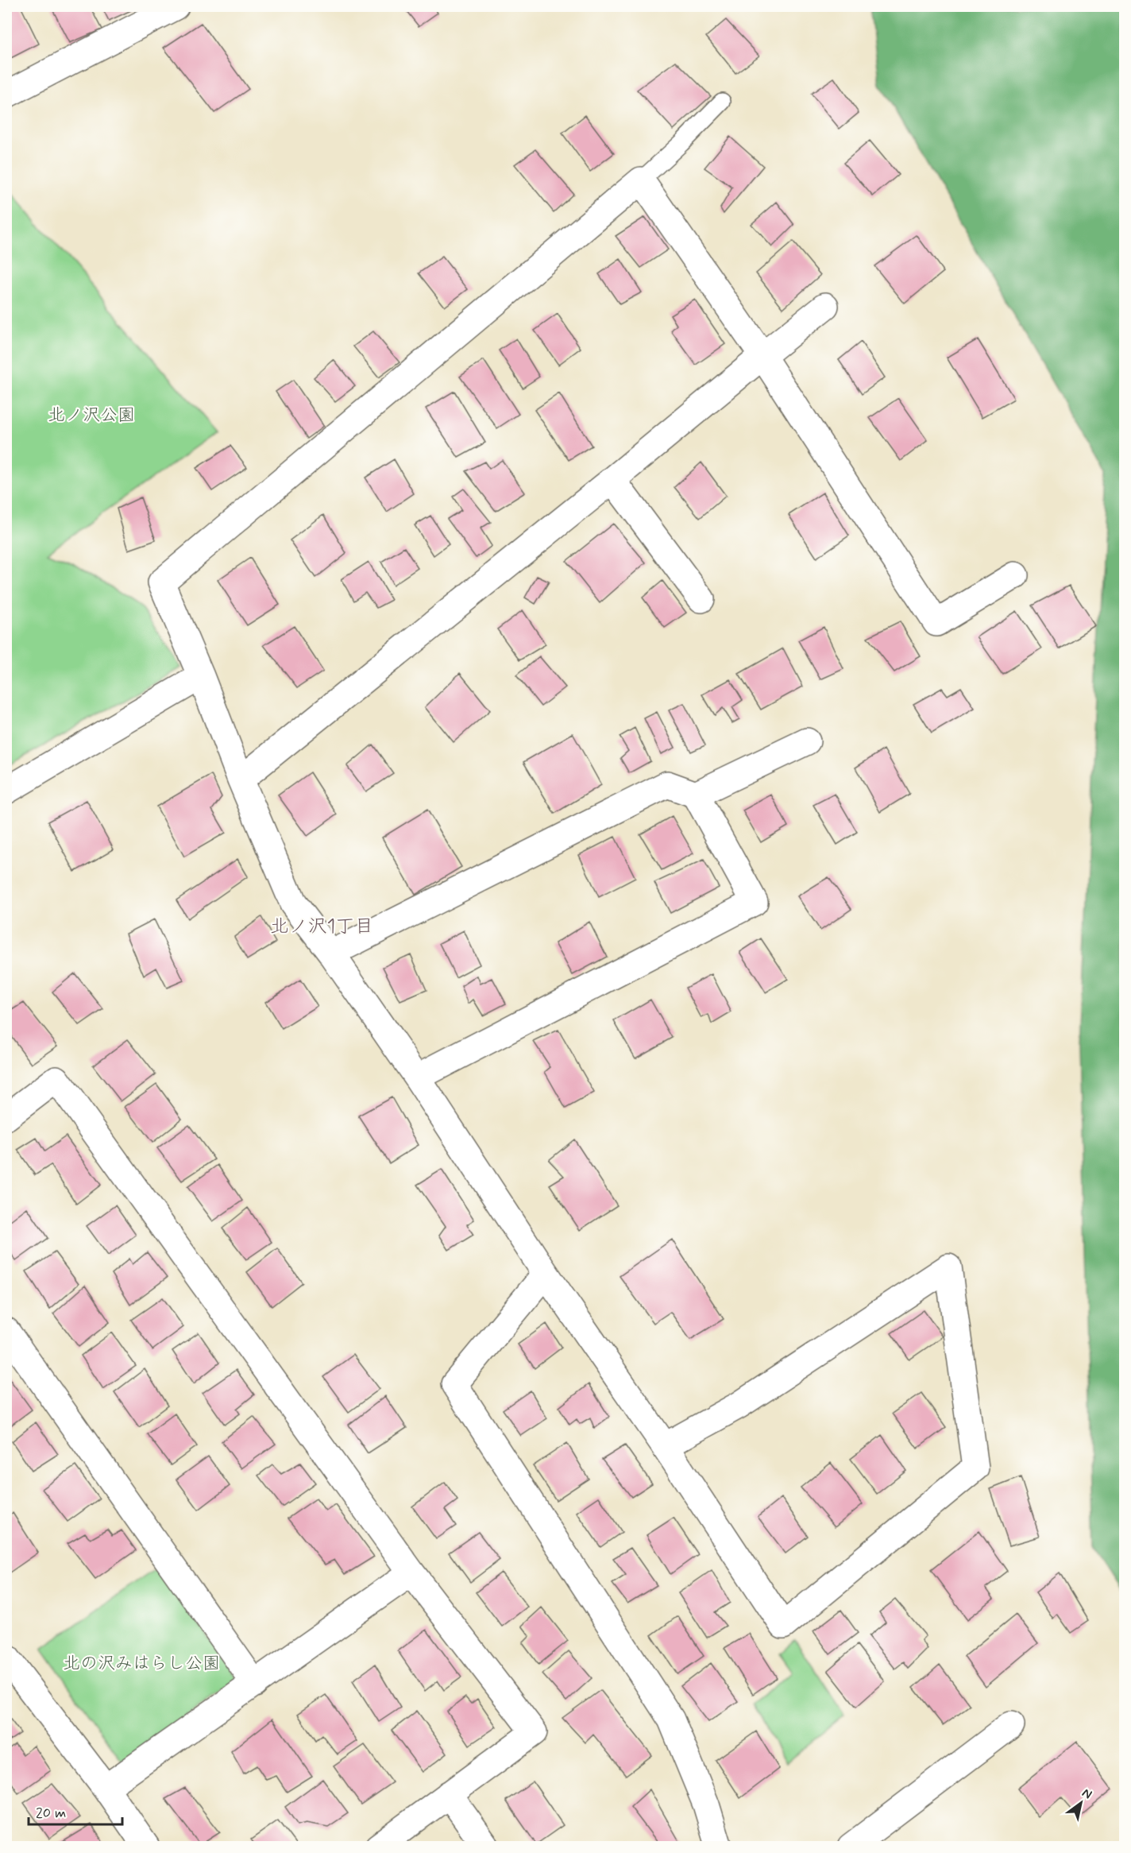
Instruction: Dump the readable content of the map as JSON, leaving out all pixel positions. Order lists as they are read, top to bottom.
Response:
{
  "districts": ["北ノ沢1丁目"],
  "parks": ["北ノ沢公園", "北の沢みはらし公園"],
  "scale_bar": "20 m",
  "north": "top right"
}
